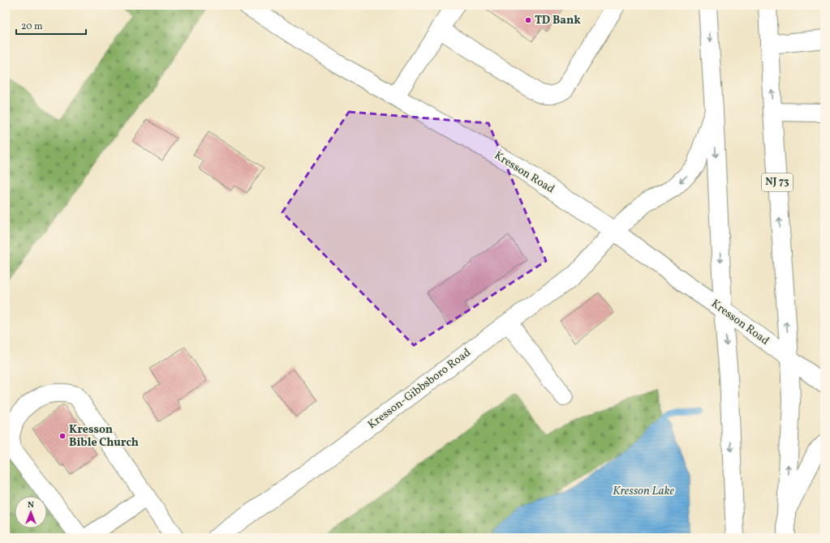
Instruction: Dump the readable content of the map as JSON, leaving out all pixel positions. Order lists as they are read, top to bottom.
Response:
{
  "streets": {
    "main road": ["Kresson Road", "NJ 73", "Kresson-Gibbsboro Road"]
  },
  "crossings": [
    ["Kresson Road", "NJ 73"],
    ["Kresson Road", "Kresson-Gibbsboro Road"]
  ],
  "water": ["Kresson Lake"],
  "places": ["TD Bank", "Kresson Bible Church"],
  "scale_bar": "20 m",
  "north": "top"
}
